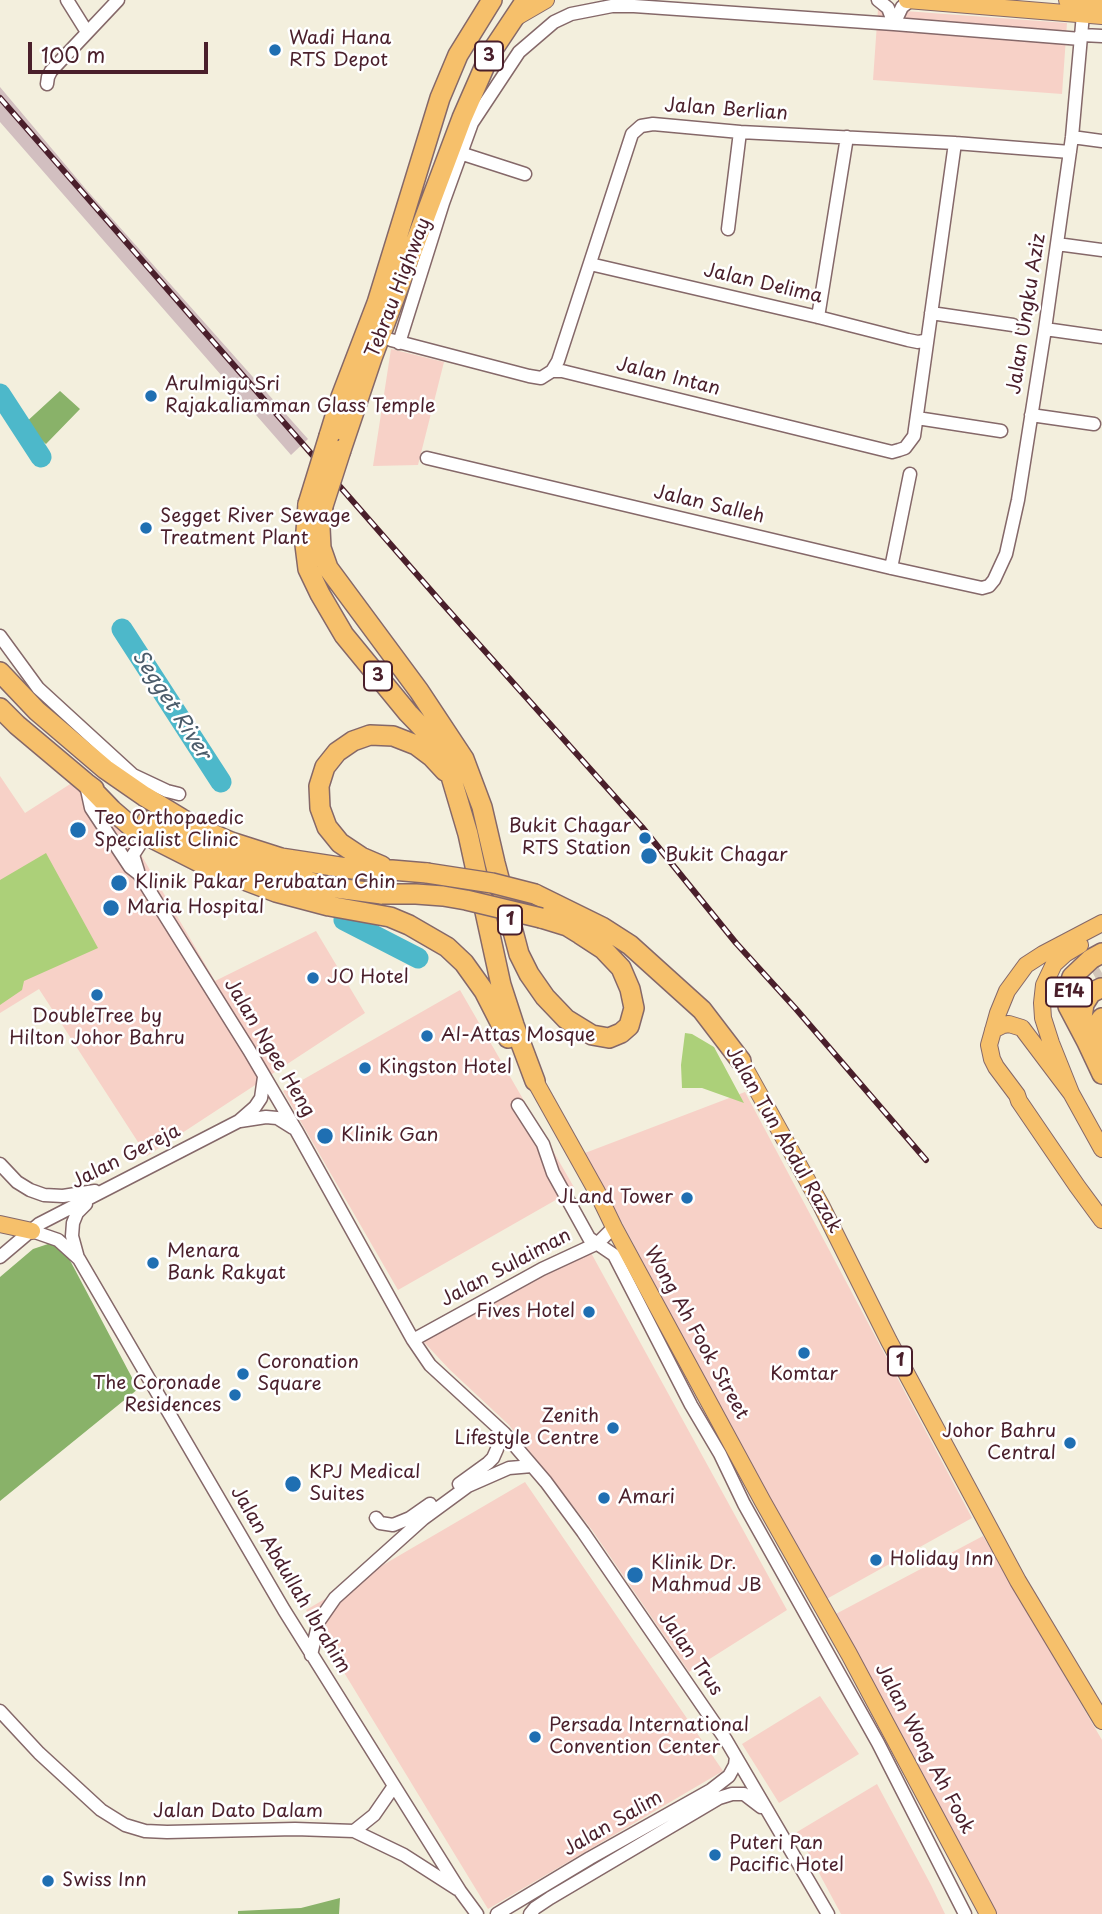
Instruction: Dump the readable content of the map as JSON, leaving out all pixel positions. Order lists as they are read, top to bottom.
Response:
{
  "streets": {
    "highway": [
      "3",
      "Tebrau Highway",
      "1",
      "E14",
      "Jalan Tun Abdul Razak"
    ],
    "main road": ["Wong Ah Fook Street"],
    "street": [
      "Jalan Berlian",
      "Jalan Delima",
      "Jalan Ungku Aziz",
      "Jalan Intan",
      "Jalan Salleh",
      "Jalan Ngee Heng",
      "Jalan Gereja",
      "Jalan Sulaiman",
      "Jalan Abdullah Ibrahim",
      "Jalan Trus",
      "Jalan Dato Dalam",
      "Jalan Salim"
    ]
  },
  "crossings": [
    ["Jalan Berlian", "Jalan Delima"],
    ["Jalan Berlian", "Jalan Ungku Aziz"],
    ["Jalan Berlian", "Jalan Intan"],
    ["Jalan Delima", "Jalan Intan"],
    ["Tebrau Highway", "1"],
    ["Tebrau Highway", "Jalan Ngee Heng"],
    ["Tebrau Highway", "Wong Ah Fook Street"],
    ["Jalan Ungku Aziz", "Jalan Salleh"],
    ["1", "Jalan Ngee Heng"],
    ["Jalan Ngee Heng", "Jalan Gereja"],
    ["Jalan Ngee Heng", "Jalan Sulaiman"],
    ["Jalan Ngee Heng", "Jalan Trus"],
    ["Jalan Gereja", "Jalan Abdullah Ibrahim"],
    ["Jalan Sulaiman", "Wong Ah Fook Street"],
    ["Jalan Sulaiman", "Jalan Trus"],
    ["Jalan Abdullah Ibrahim", "Jalan Dato Dalam"],
    ["Jalan Trus", "Jalan Salim"]
  ],
  "water": ["Segget River"],
  "places": [
    "Wadi Hana RTS Depot",
    "Arulmigu Sri Rajakaliamman Glass Temple",
    "Segget River Sewage Treatment Plant",
    "Teo Orthopaedic Specialist Clinic",
    "Bukit Chagar RTS Station",
    "Bukit Chagar",
    "Klinik Pakar Perubatan Chin",
    "Maria Hospital",
    "JO Hotel",
    "DoubleTree by Hilton Johor Bahru",
    "Al-Attas Mosque",
    "Kingston Hotel",
    "Klinik Gan",
    "JLand Tower",
    "Menara Bank Rakyat",
    "Fives Hotel",
    "Komtar",
    "Coronation Square",
    "The Coronade Residences",
    "Zenith Lifestyle Centre",
    "Johor Bahru Central",
    "KPJ Medical Suites",
    "Amari",
    "Holiday Inn",
    "Klinik Dr. Mahmud JB",
    "Persada International Convention Center",
    "Puteri Pan Pacific Hotel",
    "Swiss Inn"
  ],
  "scale_bar": "100 m"
}
